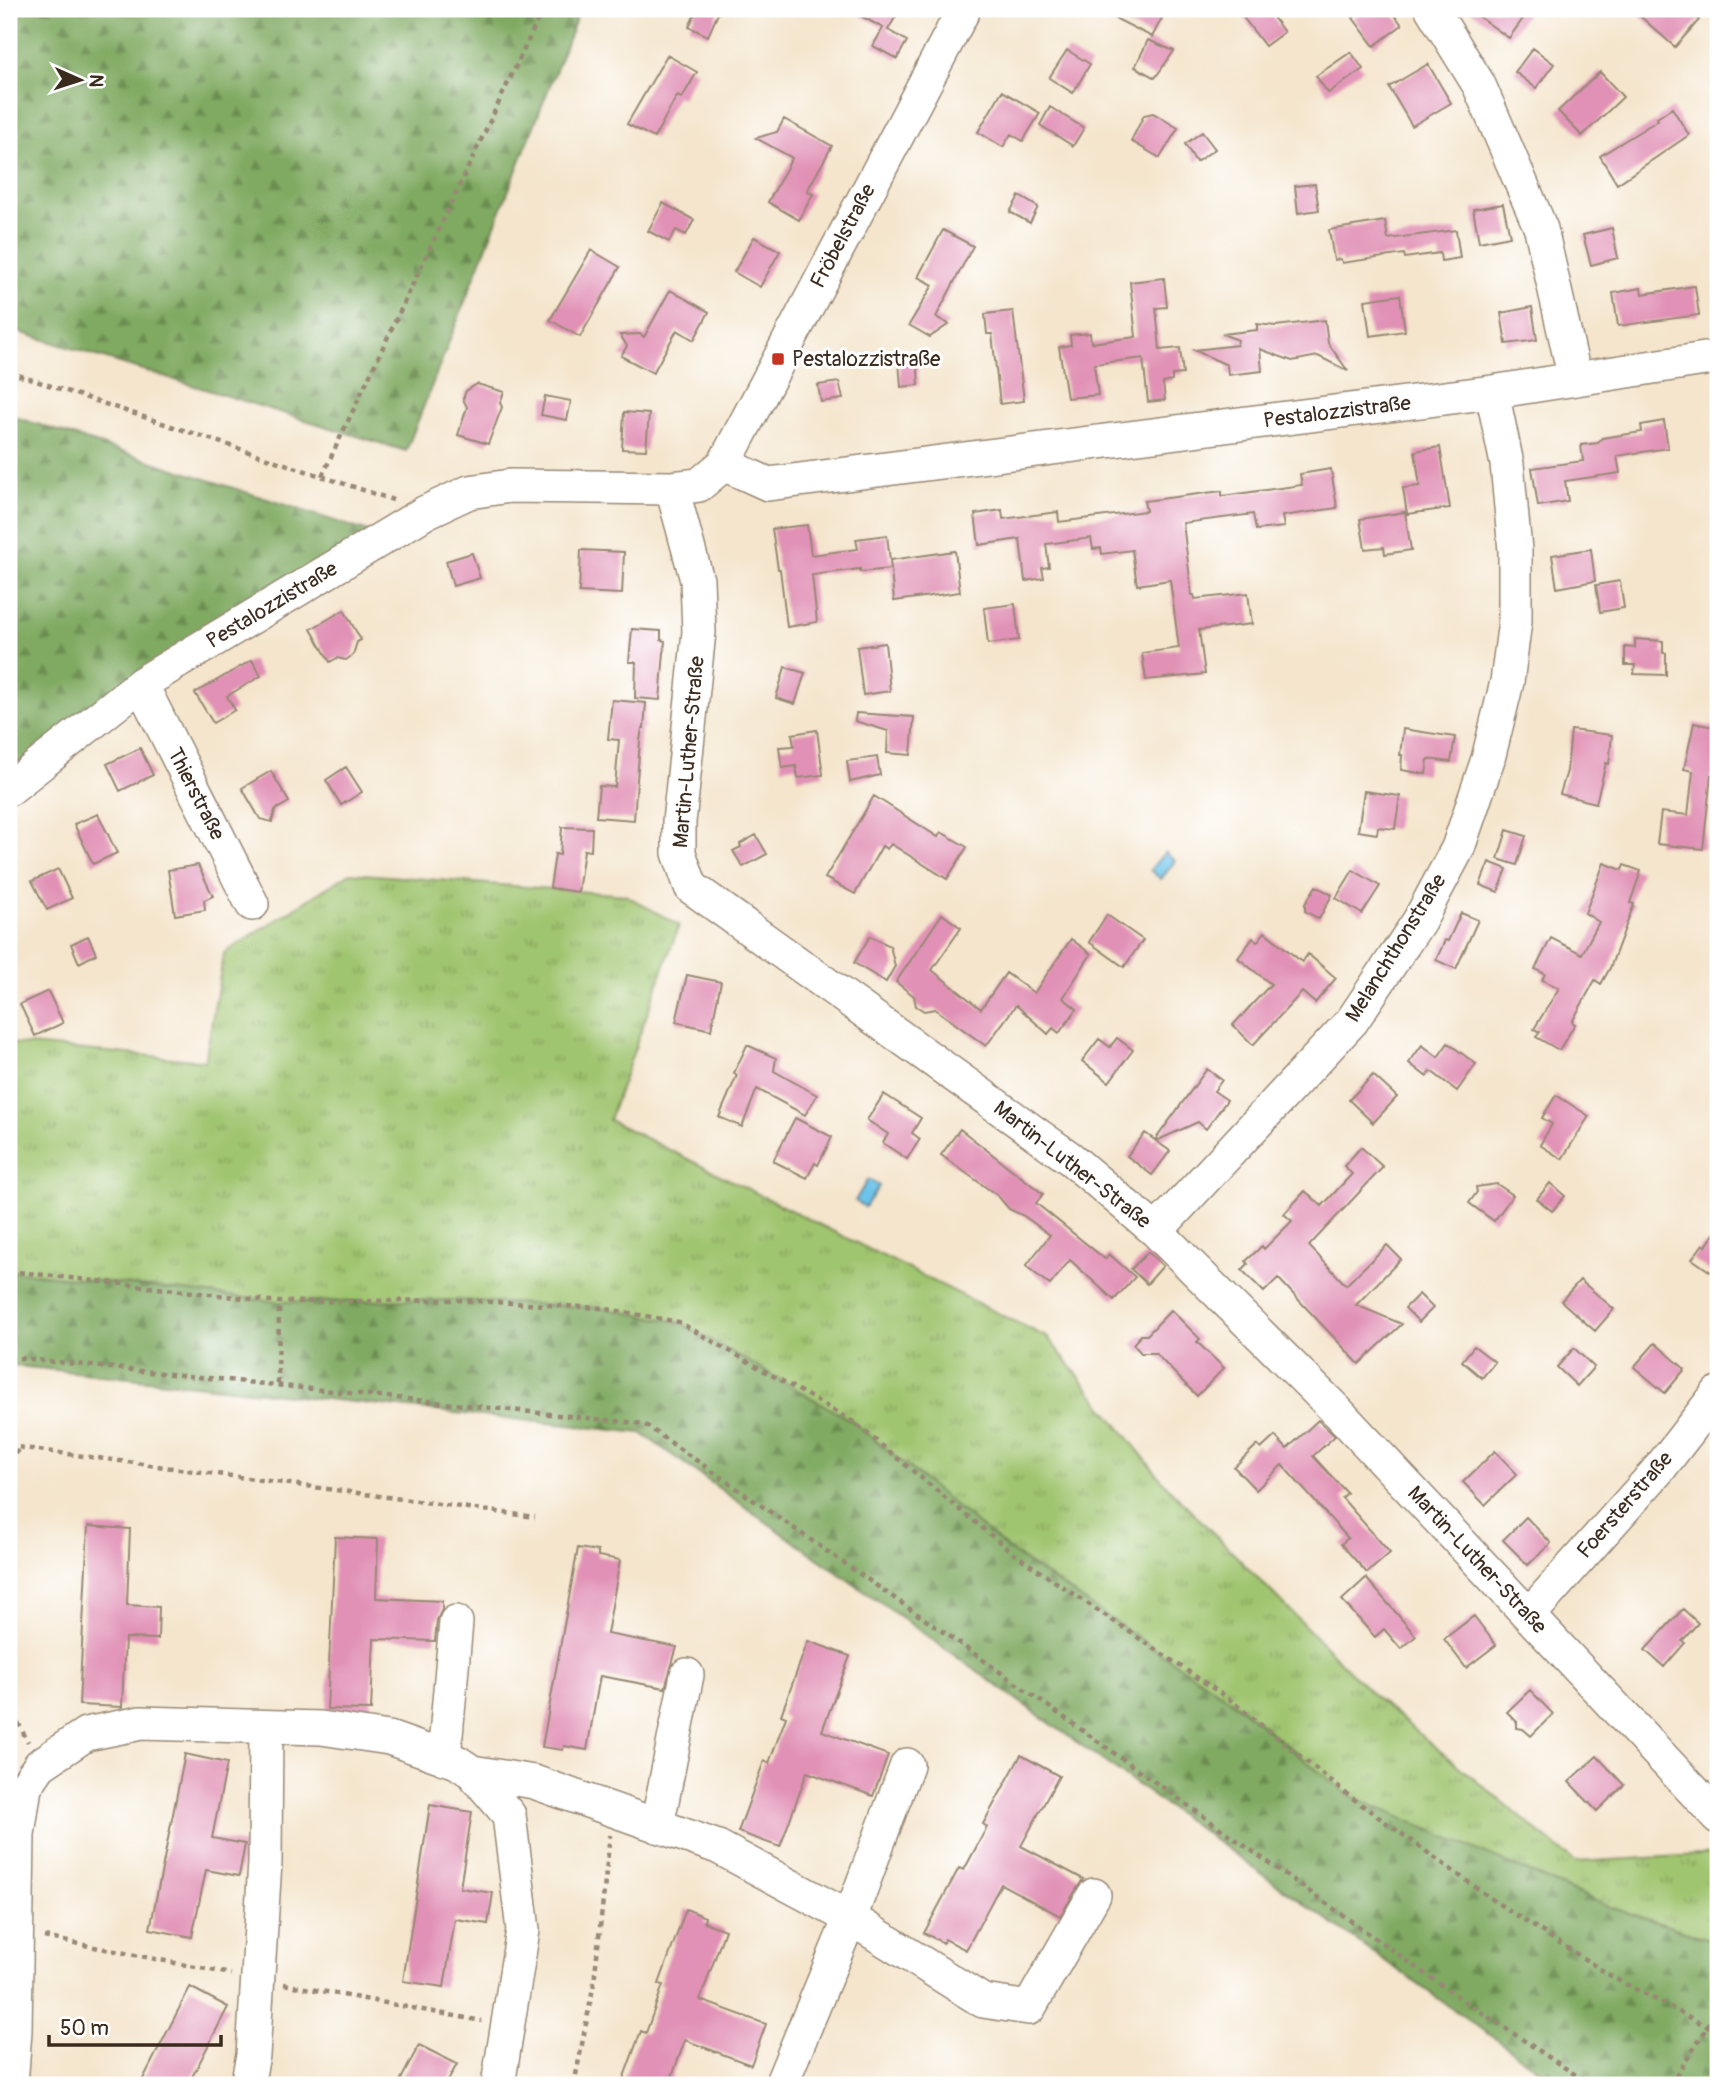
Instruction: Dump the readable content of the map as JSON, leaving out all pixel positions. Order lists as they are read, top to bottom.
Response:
{
  "streets": {
    "street": [
      "Fröbelstraße",
      "Pestalozzistraße",
      "Martin-Luther-Straße",
      "Thierstraße",
      "Melanchthonstraße",
      "Foersterstraße"
    ]
  },
  "crossings": [
    ["Fröbelstraße", "Pestalozzistraße"],
    ["Pestalozzistraße", "Martin-Luther-Straße"],
    ["Pestalozzistraße", "Thierstraße"],
    ["Pestalozzistraße", "Melanchthonstraße"],
    ["Martin-Luther-Straße", "Melanchthonstraße"],
    ["Martin-Luther-Straße", "Foersterstraße"]
  ],
  "places": {
    "transit": ["Pestalozzistraße"]
  },
  "scale_bar": "50 m",
  "north": "right"
}
